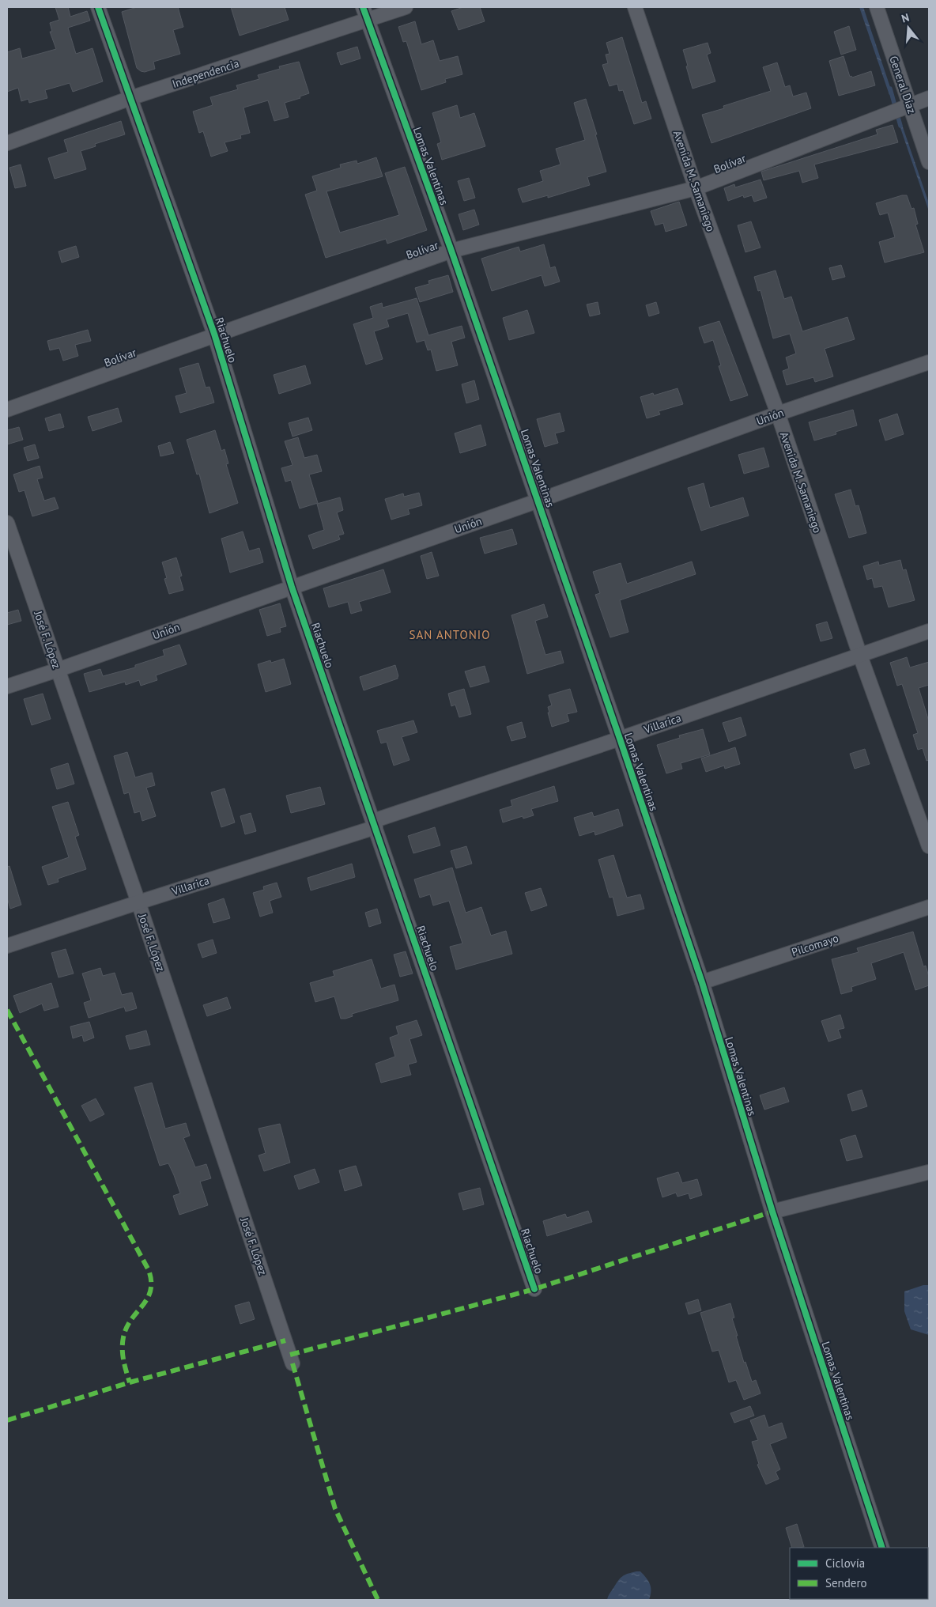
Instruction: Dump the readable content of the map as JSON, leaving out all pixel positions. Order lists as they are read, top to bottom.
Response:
{
  "streets": {
    "street": [
      "Independencia",
      "General Díaz",
      "Bolívar",
      "Lomas Valentinas",
      "Avenida M. Samaniego",
      "Riachuelo",
      "Unión",
      "José F. López",
      "Villarica",
      "Pilcomayo"
    ]
  },
  "crossings": [
    ["Independencia", "Lomas Valentinas"],
    ["Independencia", "Riachuelo"],
    ["General Díaz", "Bolívar"],
    ["Bolívar", "Lomas Valentinas"],
    ["Bolívar", "Avenida M. Samaniego"],
    ["Bolívar", "Riachuelo"],
    ["Lomas Valentinas", "Unión"],
    ["Lomas Valentinas", "Villarica"],
    ["Lomas Valentinas", "Pilcomayo"],
    ["Avenida M. Samaniego", "Unión"],
    ["Avenida M. Samaniego", "Villarica"],
    ["Riachuelo", "Unión"],
    ["Riachuelo", "Villarica"],
    ["Unión", "José F. López"],
    ["José F. López", "Villarica"]
  ],
  "districts": ["SAN ANTONIO"],
  "legend": ["Ciclovía", "Sendero"],
  "north": "top"
}
